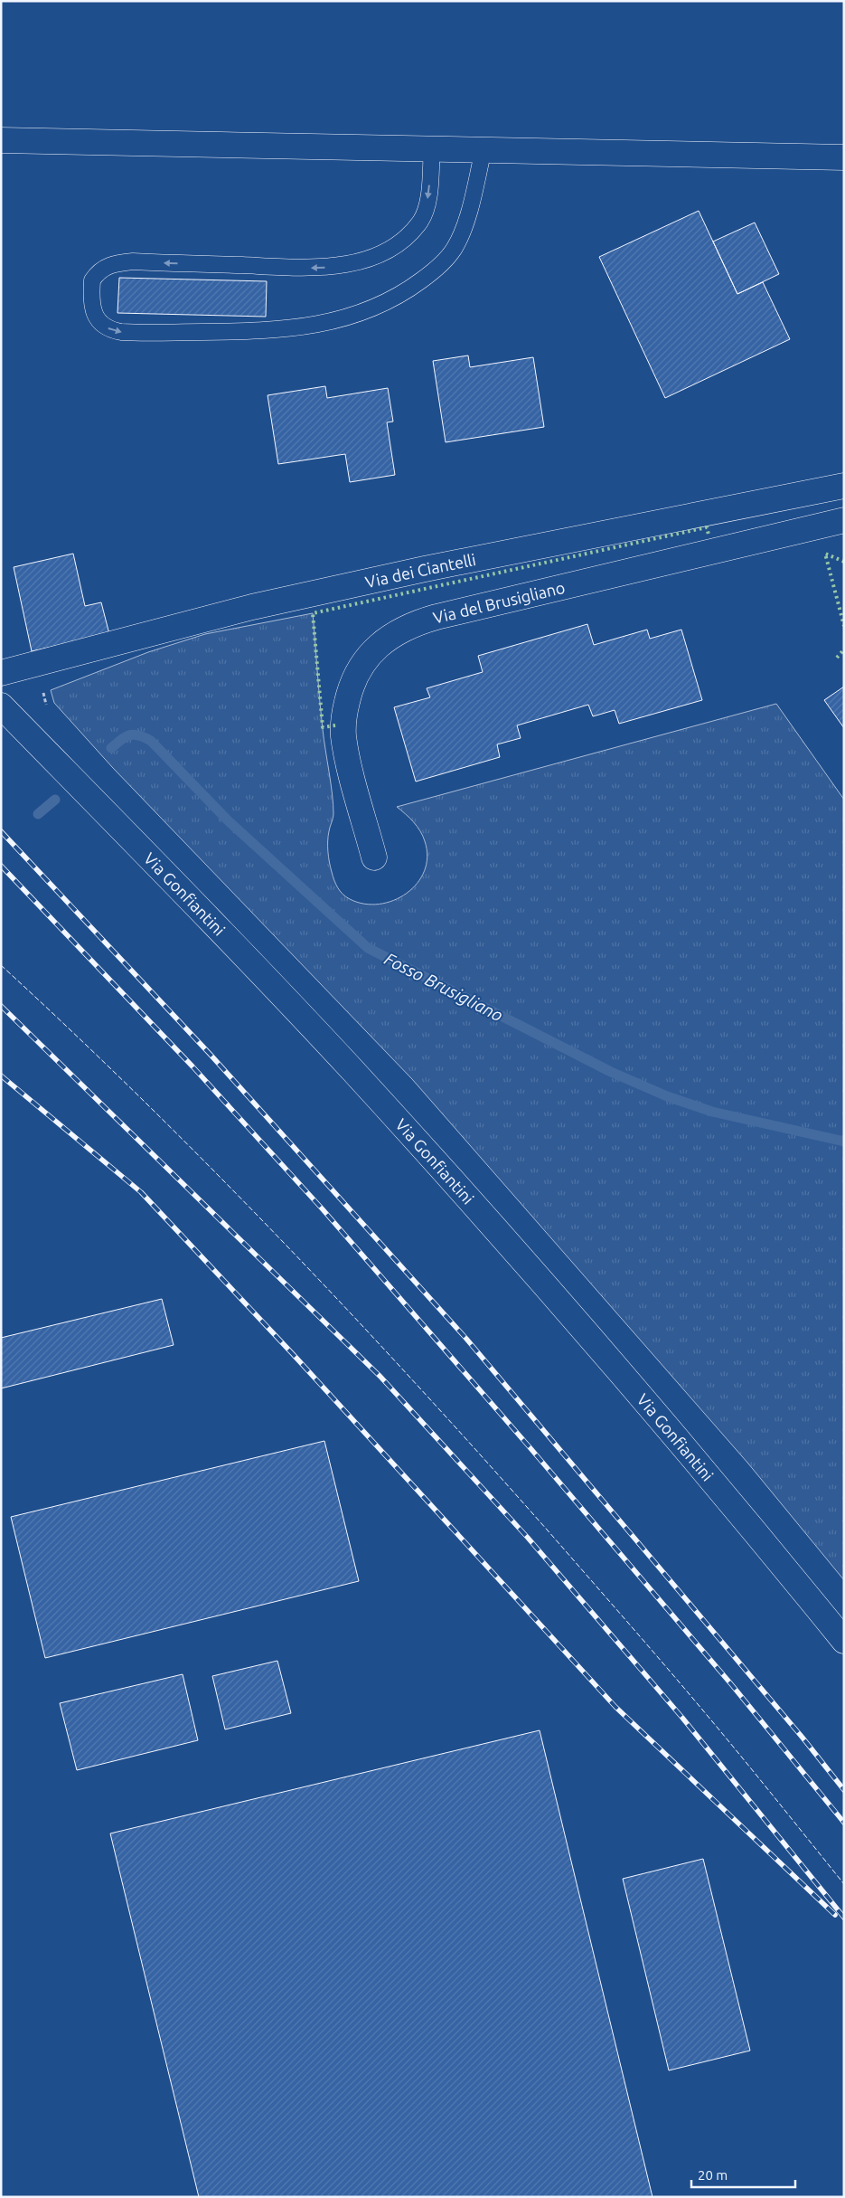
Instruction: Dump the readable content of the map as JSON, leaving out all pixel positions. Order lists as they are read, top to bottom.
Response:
{
  "streets": {
    "street": ["Via dei Ciantelli", "Via del Brusigliano", "Via Gonfiantini"]
  },
  "water": ["Fosso Brusigliano"],
  "scale_bar": "20 m"
}
